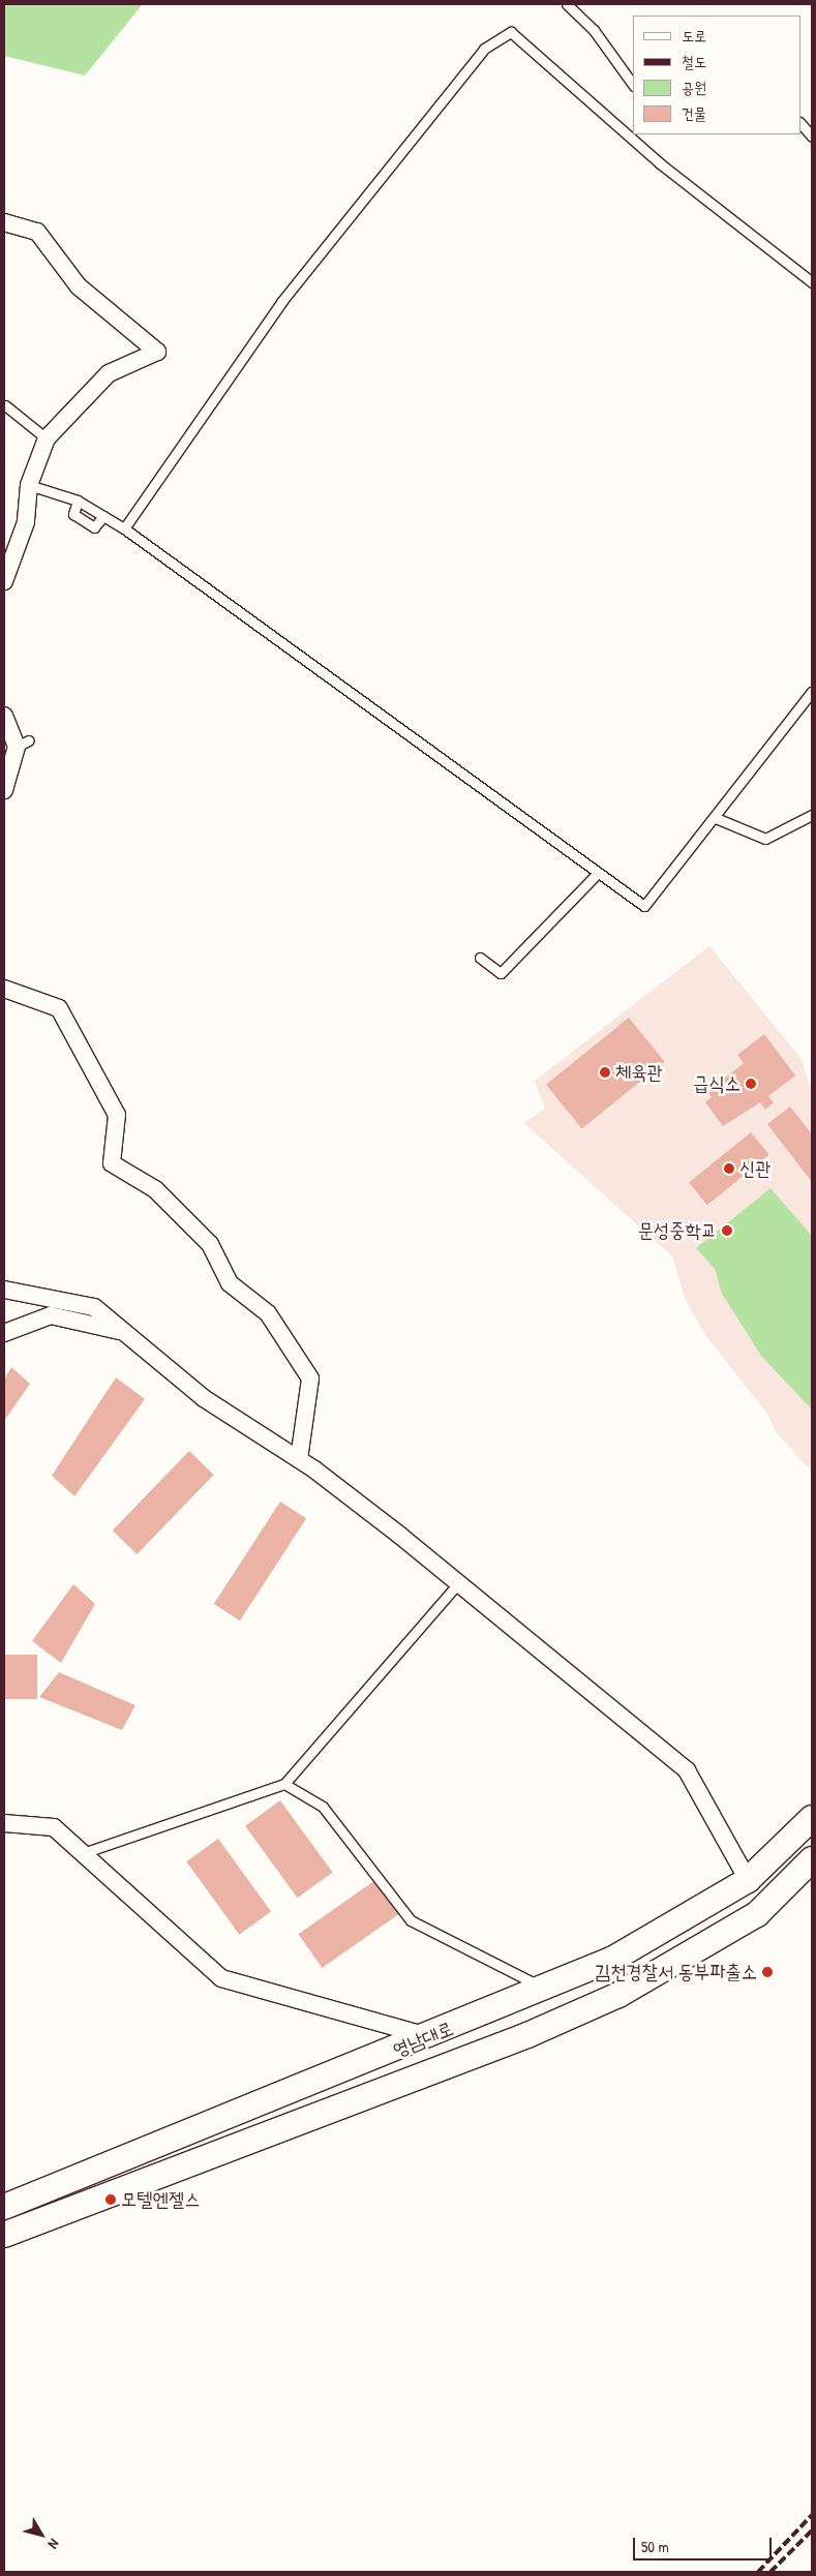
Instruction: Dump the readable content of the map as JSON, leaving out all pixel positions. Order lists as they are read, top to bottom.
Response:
{
  "streets": {
    "main road": ["영남대로"]
  },
  "places": [
    "체육관",
    "급식소",
    "신관",
    "문성중학교",
    "김천경찰서 동부파출소",
    "모텔엔젤스"
  ],
  "legend": [
    "도로",
    "철도",
    "공원",
    "건물"
  ],
  "scale_bar": "50 m",
  "north": "bottom right"
}
